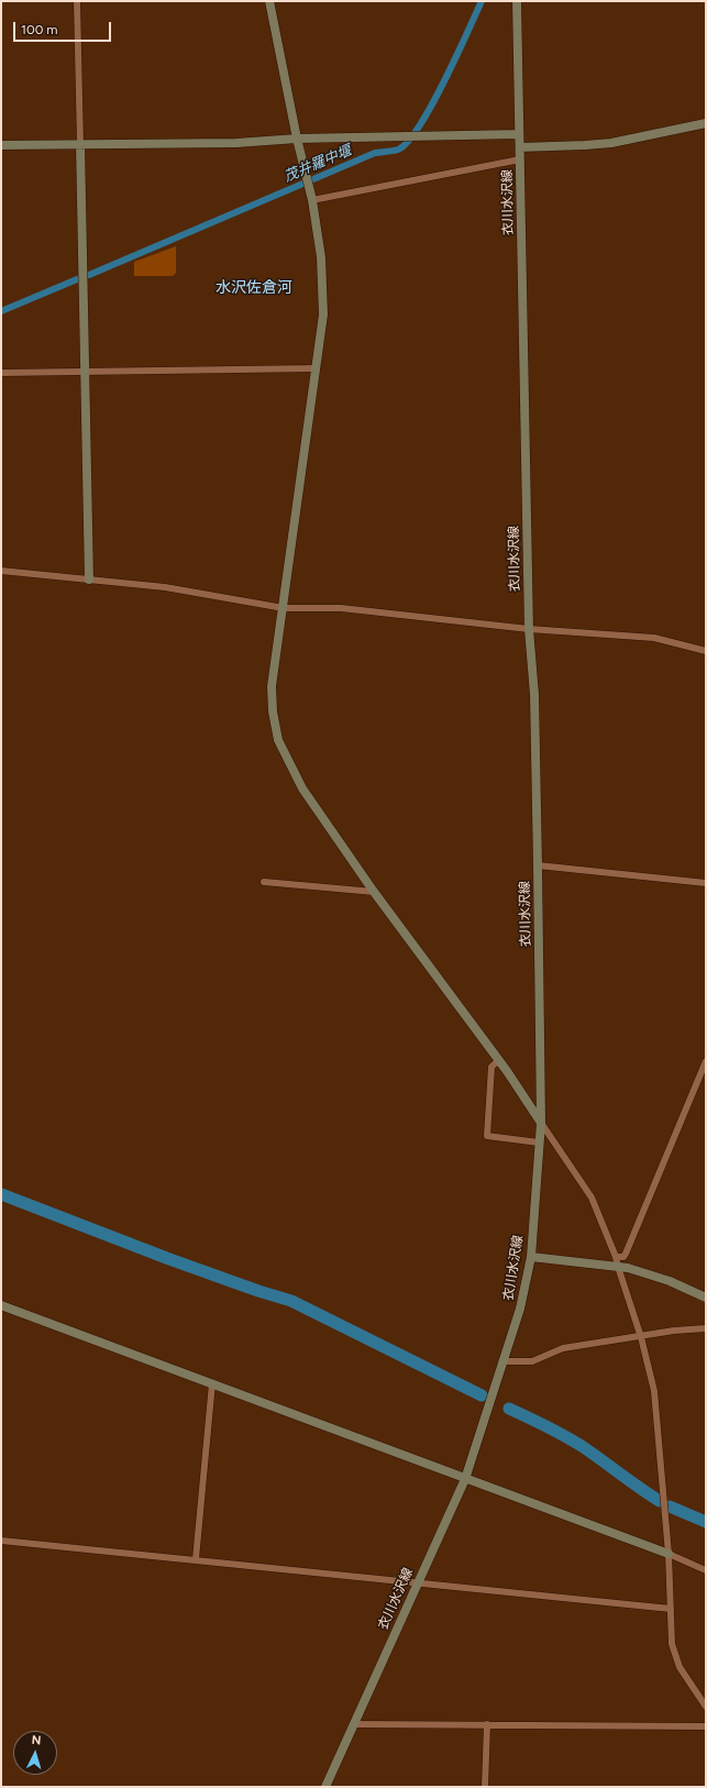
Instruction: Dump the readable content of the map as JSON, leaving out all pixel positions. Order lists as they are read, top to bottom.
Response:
{
  "streets": {
    "street": ["衣川水沢線"]
  },
  "districts": ["水沢佐倉河"],
  "water": ["茂井羅中堰"],
  "scale_bar": "100 m",
  "north": "top"
}
